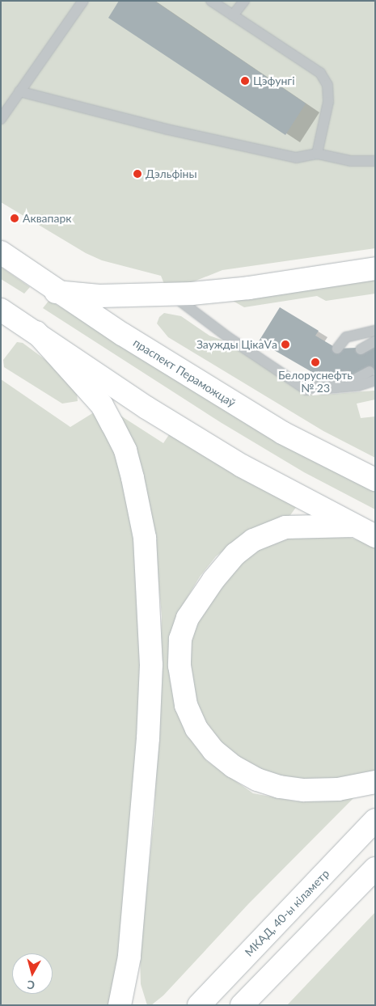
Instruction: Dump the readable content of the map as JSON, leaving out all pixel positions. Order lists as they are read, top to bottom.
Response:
{
  "streets": {
    "main road": ["праспект Пераможцаў", "МКАД, 40-ы кіламетр"]
  },
  "places": [
    "Цэфунгі",
    "Дэльфіны",
    "Аквапарк",
    "Заужды ЦікаVа",
    "Белоруснефть № 23"
  ],
  "north": "bottom"
}
